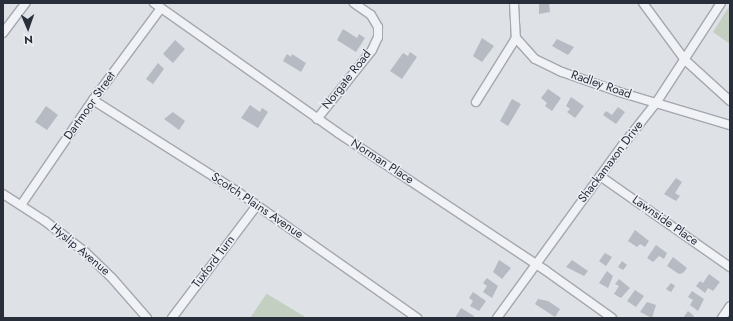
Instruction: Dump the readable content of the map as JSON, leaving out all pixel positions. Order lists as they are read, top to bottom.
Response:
{
  "streets": {
    "street": [
      "Norgate Road",
      "Radley Road",
      "Dartmoor Street",
      "Norman Place",
      "Shackamaxon Drive",
      "Scotch Plains Avenue",
      "Lawnside Place",
      "Hyslip Avenue",
      "Tuxford Turn"
    ]
  },
  "crossings": [
    ["Norgate Road", "Norman Place"],
    ["Radley Road", "Shackamaxon Drive"],
    ["Dartmoor Street", "Norman Place"],
    ["Dartmoor Street", "Scotch Plains Avenue"],
    ["Dartmoor Street", "Hyslip Avenue"],
    ["Norman Place", "Shackamaxon Drive"],
    ["Shackamaxon Drive", "Lawnside Place"],
    ["Scotch Plains Avenue", "Tuxford Turn"]
  ],
  "north": "bottom"
}
